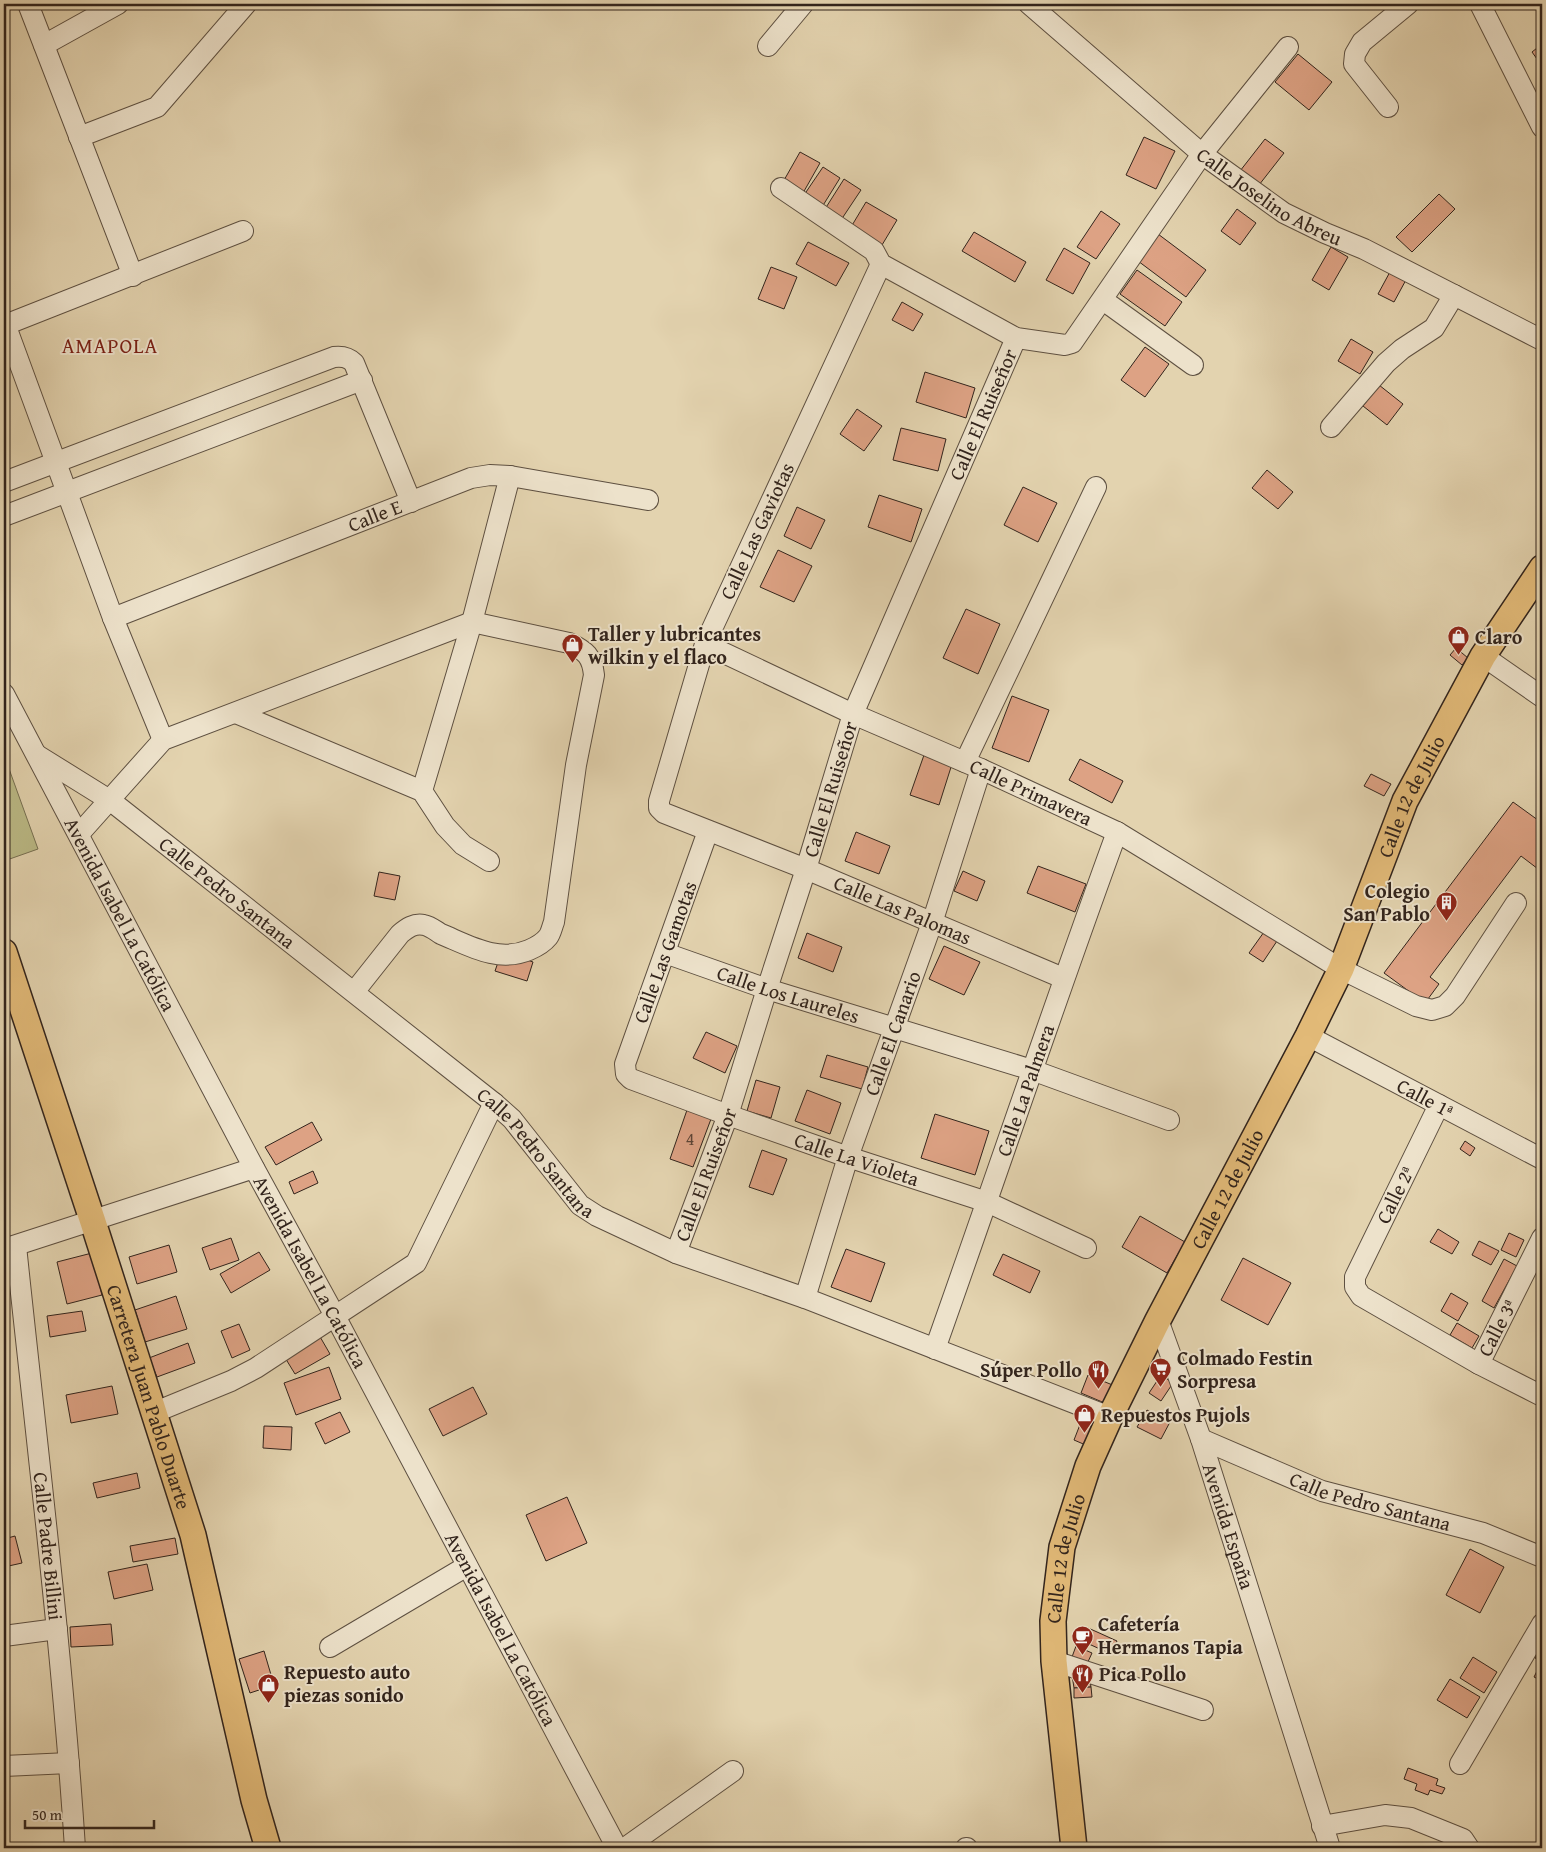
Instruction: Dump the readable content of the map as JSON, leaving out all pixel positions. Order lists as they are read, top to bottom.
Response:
{
  "streets": {
    "main road": ["Calle 12 de Julio", "Carretera Juan Pablo Duarte"],
    "street": [
      "Calle Joselino Abreu",
      "Calle El Ruiseñor",
      "Calle E",
      "Calle Las Gaviotas",
      "Calle Primavera",
      "Calle Pedro Santana",
      "Calle Las Palomas",
      "Avenida Isabel La Católica",
      "Calle Las Gamotas",
      "Calle Los Laureles",
      "Calle El Canario",
      "Calle La Palmera",
      "Calle 1ª",
      "Calle La Violeta",
      "Calle 2ª",
      "Calle 3ª",
      "Avenida España",
      "Calle Padre Billini"
    ]
  },
  "crossings": [
    ["Calle El Ruiseñor", "Calle Primavera"],
    ["Calle El Ruiseñor", "Calle Pedro Santana"],
    ["Calle El Ruiseñor", "Calle Las Palomas"],
    ["Calle El Ruiseñor", "Calle Los Laureles"],
    ["Calle El Ruiseñor", "Calle La Violeta"],
    ["Calle Las Gaviotas", "Calle Primavera"],
    ["Calle Las Gaviotas", "Calle Las Palomas"],
    ["Calle Primavera", "Calle 12 de Julio"],
    ["Calle Primavera", "Calle El Canario"],
    ["Calle Primavera", "Calle La Palmera"],
    ["Calle 12 de Julio", "Calle Pedro Santana"],
    ["Calle 12 de Julio", "Calle 1ª"],
    ["Calle 12 de Julio", "Avenida España"],
    ["Calle Pedro Santana", "Avenida Isabel La Católica"],
    ["Calle Pedro Santana", "Calle El Canario"],
    ["Calle Pedro Santana", "Calle La Palmera"],
    ["Calle Pedro Santana", "Avenida España"],
    ["Calle Las Palomas", "Calle Las Gamotas"],
    ["Calle Las Palomas", "Calle El Canario"],
    ["Calle Las Palomas", "Calle La Palmera"],
    ["Calle Las Gamotas", "Calle Los Laureles"],
    ["Calle Las Gamotas", "Calle La Violeta"],
    ["Calle Los Laureles", "Calle El Canario"],
    ["Calle Los Laureles", "Calle La Palmera"],
    ["Calle El Canario", "Calle La Violeta"],
    ["Calle La Palmera", "Calle La Violeta"],
    ["Calle 1ª", "Calle 2ª"],
    ["Calle 2ª", "Calle 3ª"]
  ],
  "districts": ["AMAPOLA"],
  "places": {
    "shop": [
      "Claro",
      "Taller y lubricantes wilkin y el flaco",
      "Repuestos Pujols",
      "Repuesto auto piezas sonido"
    ],
    "building": ["Colegio San Pablo"],
    "supermarket": ["Colmado Festin Sorpresa"],
    "restaurant": ["Súper Pollo", "Pica Pollo"],
    "cafe": ["Cafetería Hermanos Tapia"]
  },
  "house_numbers": ["4"],
  "scale_bar": "50 m"
}
